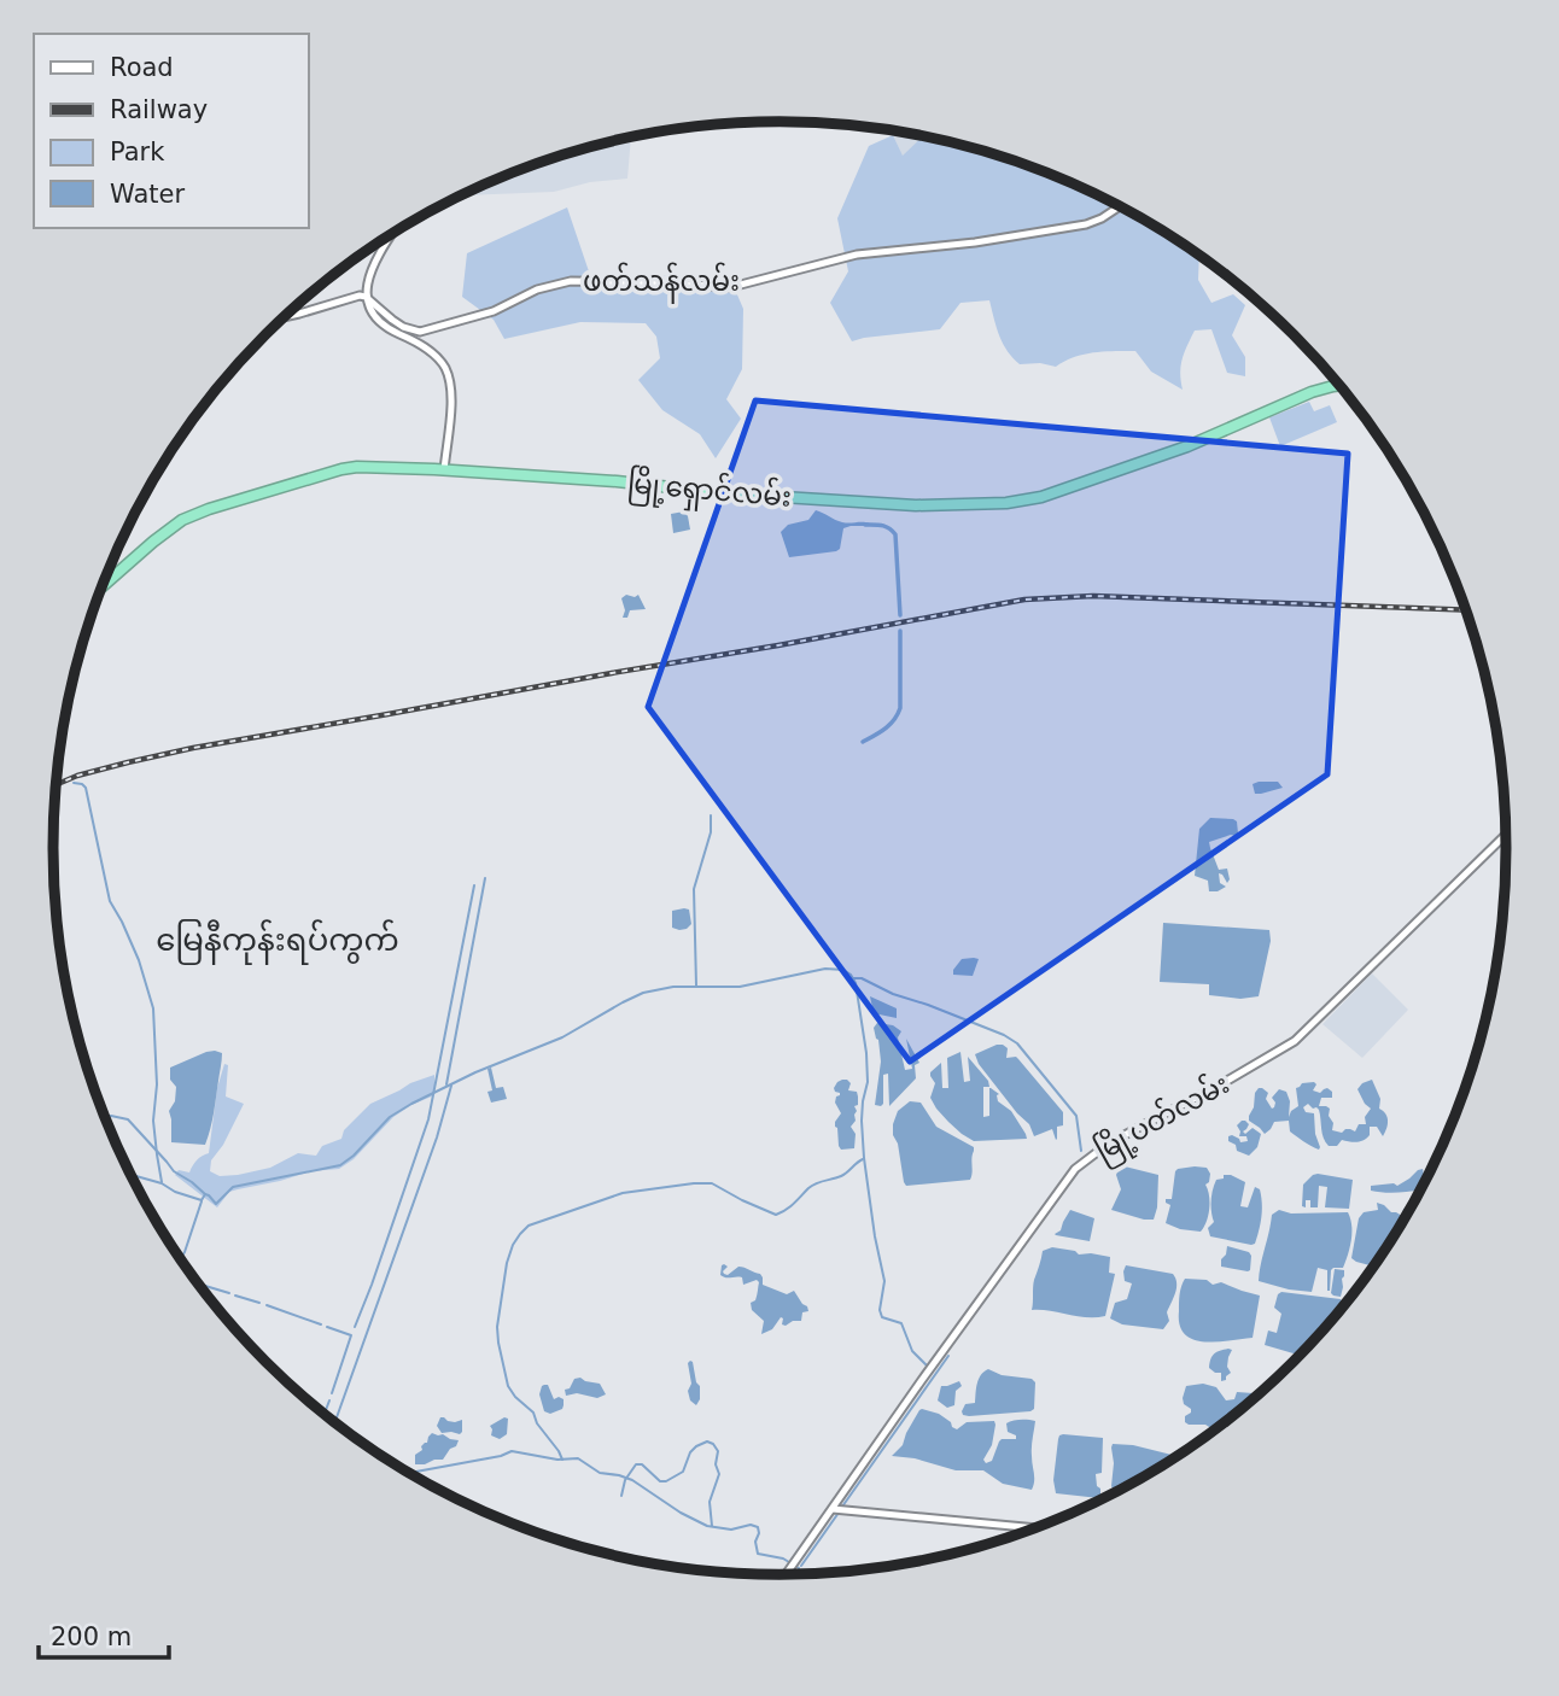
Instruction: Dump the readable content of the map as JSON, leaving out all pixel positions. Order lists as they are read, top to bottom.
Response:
{
  "streets": {
    "highway": ["မြို့ရှောင်လမ်း"],
    "main road": ["ဖတ်သန်လမ်း", "မြို့ပတ်လမ်း"]
  },
  "districts": ["မြေနီကုန်းရပ်ကွက်"],
  "legend": [
    "Road",
    "Railway",
    "Park",
    "Water"
  ],
  "scale_bar": "200 m"
}
